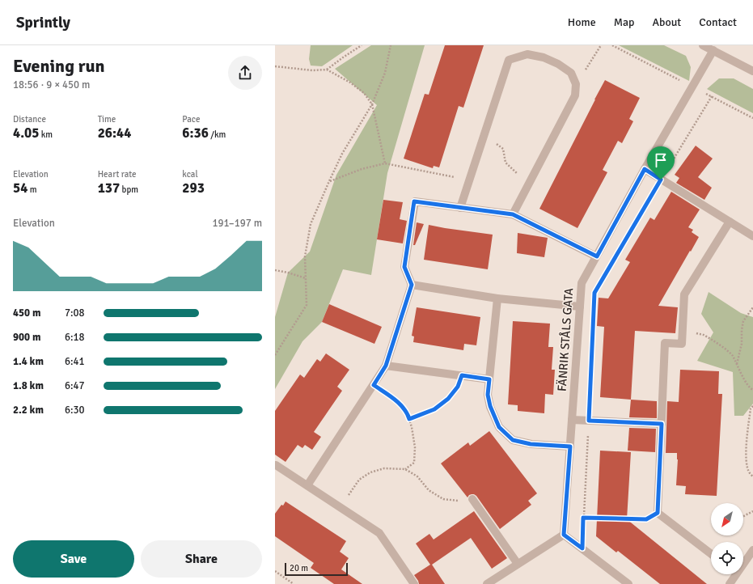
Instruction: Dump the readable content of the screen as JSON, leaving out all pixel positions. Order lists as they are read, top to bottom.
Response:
{
  "streets": {
    "street": ["FÄNRIK STÅLS GATA"]
  },
  "scale_bar": "20 m",
  "north": "bottom left",
  "page": {
    "header": "Sprintly",
    "nav": [
      "Home",
      "Map",
      "About",
      "Contact"
    ],
    "heading": ["Evening run", "18:56 · 9 × 450 m"],
    "stats": [
      ["Distance", "4.05 km"],
      ["Time", "26:44"],
      ["Pace", "6:36 /km"],
      ["Elevation", "54 m"],
      ["Heart rate", "137 bpm"],
      ["kcal", "293"]
    ],
    "chart": ["Elevation", "191–197 m"],
    "list": [
      {
        "name": "450 m",
        "note": "7:08"
      },
      {
        "name": "900 m",
        "note": "6:18"
      },
      {
        "name": "1.4 km",
        "note": "6:41"
      },
      {
        "name": "1.8 km",
        "note": "6:47"
      },
      {
        "name": "2.2 km",
        "note": "6:30"
      }
    ],
    "buttons": ["Save", "Share"],
    "scale": "20 m"
  }
}
